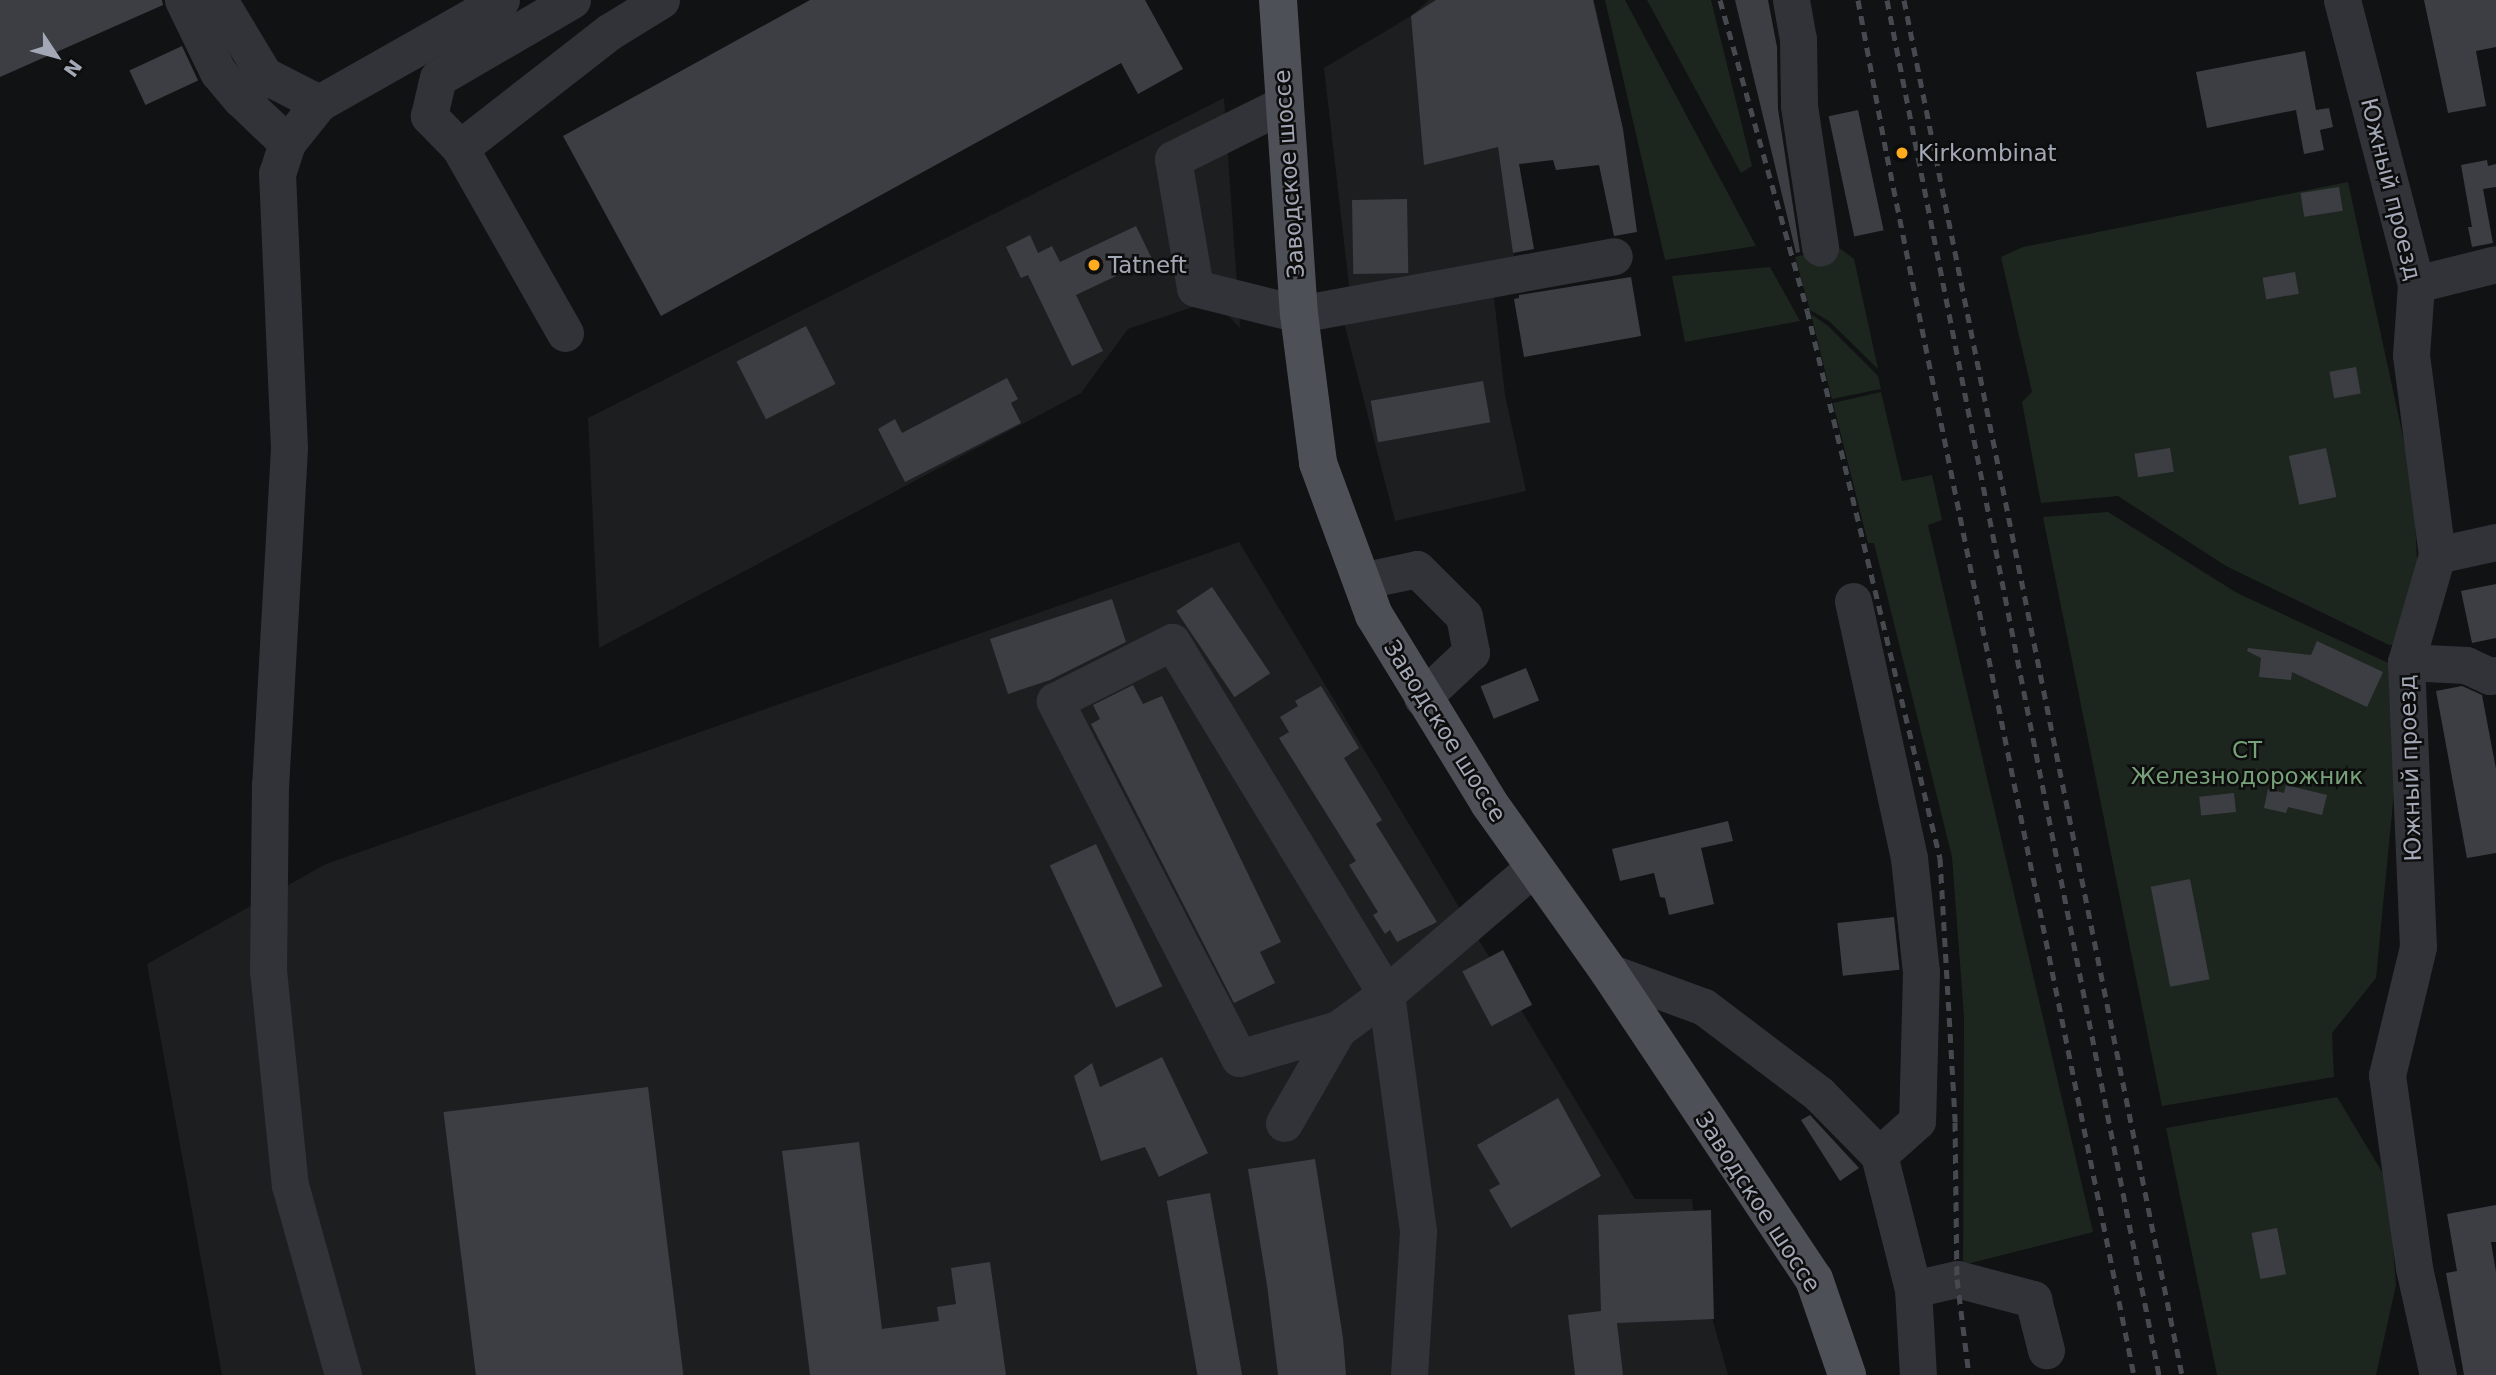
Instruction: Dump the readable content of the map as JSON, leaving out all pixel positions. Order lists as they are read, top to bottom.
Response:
{
  "streets": {
    "main road": ["Заводское шоссе"],
    "street": ["Южный проезд"]
  },
  "parks": ["СТ Железнодорожник"],
  "places": ["Kirkombinat", "Tatneft"],
  "north": "bottom right"
}
